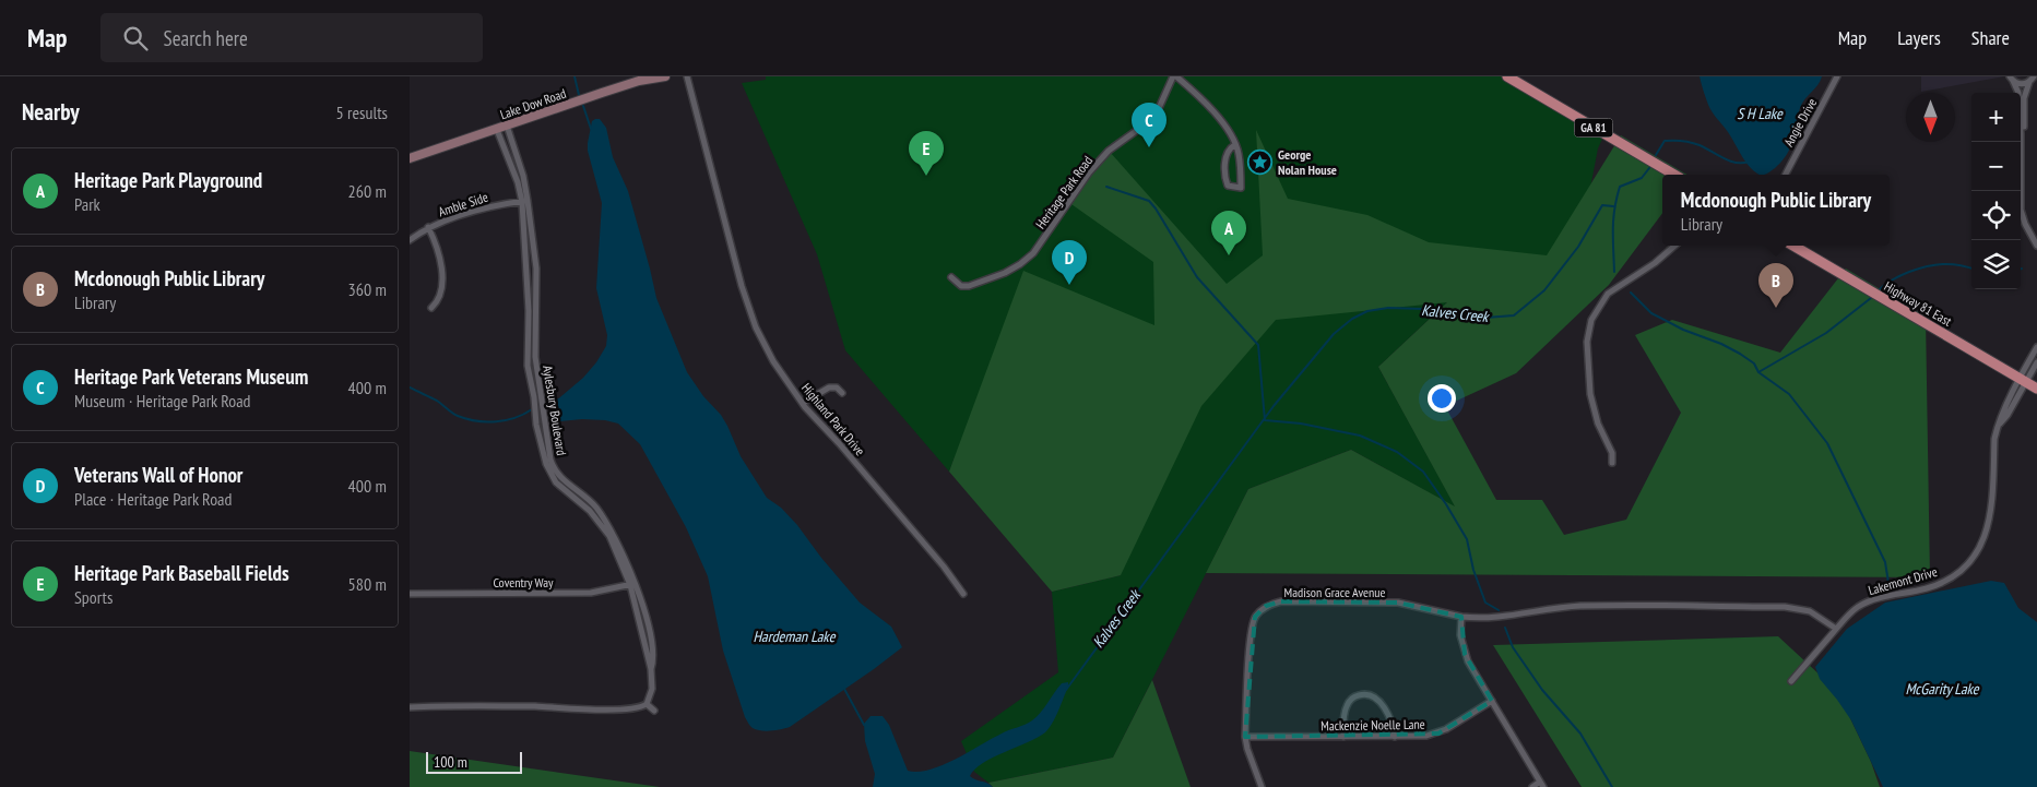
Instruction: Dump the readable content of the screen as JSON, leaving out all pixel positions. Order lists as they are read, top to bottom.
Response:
{
  "streets": {
    "main road": ["GA 81", "Highway 81 East"],
    "street": [
      "Lake Dow Road",
      "Angie Drive",
      "Heritage Park Road",
      "Amble Side",
      "Aylesbury Boulevard",
      "Highland Park Drive",
      "Lakemont Drive",
      "Coventry Way",
      "Madison Grace Avenue",
      "Mackenzie Noelle Lane"
    ]
  },
  "crossings": [
    ["Lake Dow Road", "Aylesbury Boulevard"],
    ["Amble Side", "Aylesbury Boulevard"],
    ["Highway 81 East", "Lakemont Drive"],
    ["Aylesbury Boulevard", "Coventry Way"],
    ["Lakemont Drive", "Madison Grace Avenue"],
    ["Madison Grace Avenue", "Mackenzie Noelle Lane"]
  ],
  "water": [
    "S H Lake",
    "Kalves Creek",
    "Hardeman Lake",
    "McGarity Lake"
  ],
  "places": {
    "place": ["George Nolan House"]
  },
  "scale_bar": "100 m",
  "north": "bottom",
  "page": {
    "header": "Map",
    "search": "Search here",
    "nav": ["Map", "Layers", "Share"],
    "heading": ["Nearby", "5 results"],
    "map_buttons": ["+", "−"],
    "pins": [
      "C",
      "E",
      "A",
      "D",
      "B"
    ],
    "list": [
      {
        "mark": "A",
        "name": "Heritage Park Playground",
        "note": "Park",
        "value": "260 m"
      },
      {
        "mark": "B",
        "name": "Mcdonough Public Library",
        "note": "Library",
        "value": "360 m"
      },
      {
        "mark": "C",
        "name": "Heritage Park Veterans Museum",
        "note": "Museum · Heritage Park Road",
        "value": "400 m"
      },
      {
        "mark": "D",
        "name": "Veterans Wall of Honor",
        "note": "Place · Heritage Park Road",
        "value": "400 m"
      },
      {
        "mark": "E",
        "name": "Heritage Park Baseball Fields",
        "note": "Sports",
        "value": "580 m"
      }
    ],
    "popup": ["Mcdonough Public Library", "Library"],
    "scale": "100 m"
  }
}
